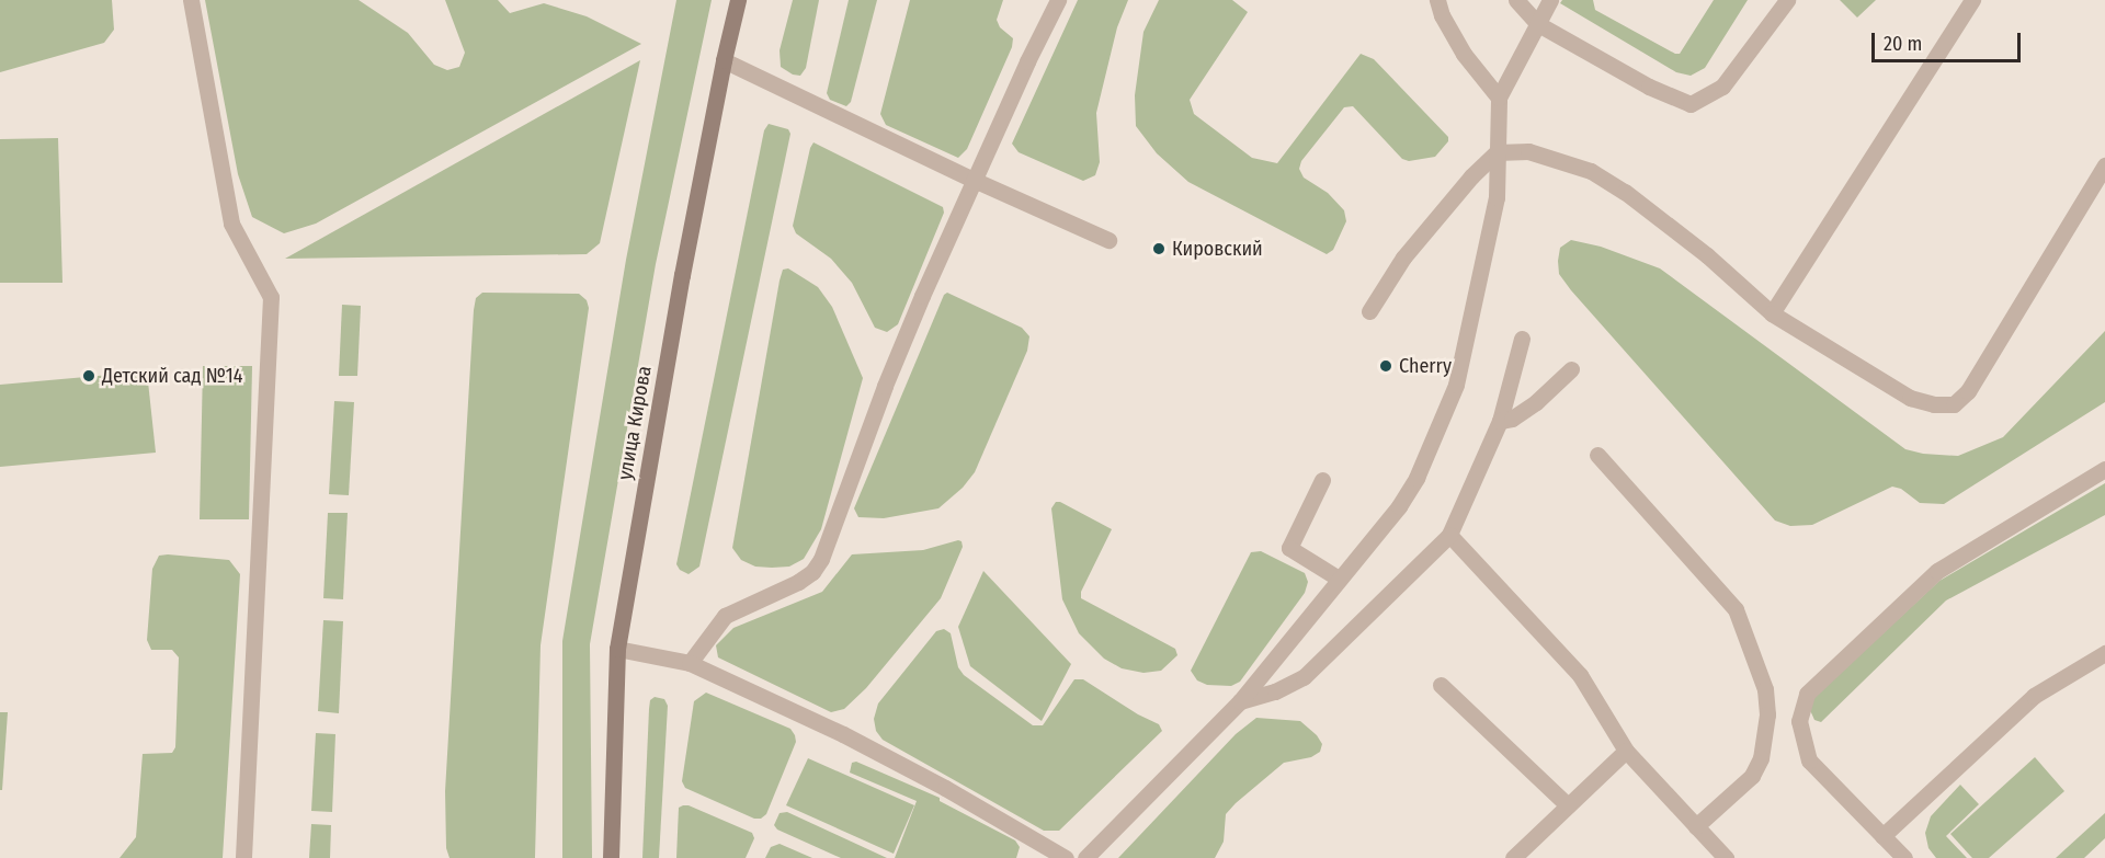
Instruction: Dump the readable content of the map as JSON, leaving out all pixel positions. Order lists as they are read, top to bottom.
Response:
{
  "streets": {
    "main road": ["улица Кирова"]
  },
  "places": ["Кировский", "Cherry", "Детский сад №14"],
  "scale_bar": "20 m"
}
